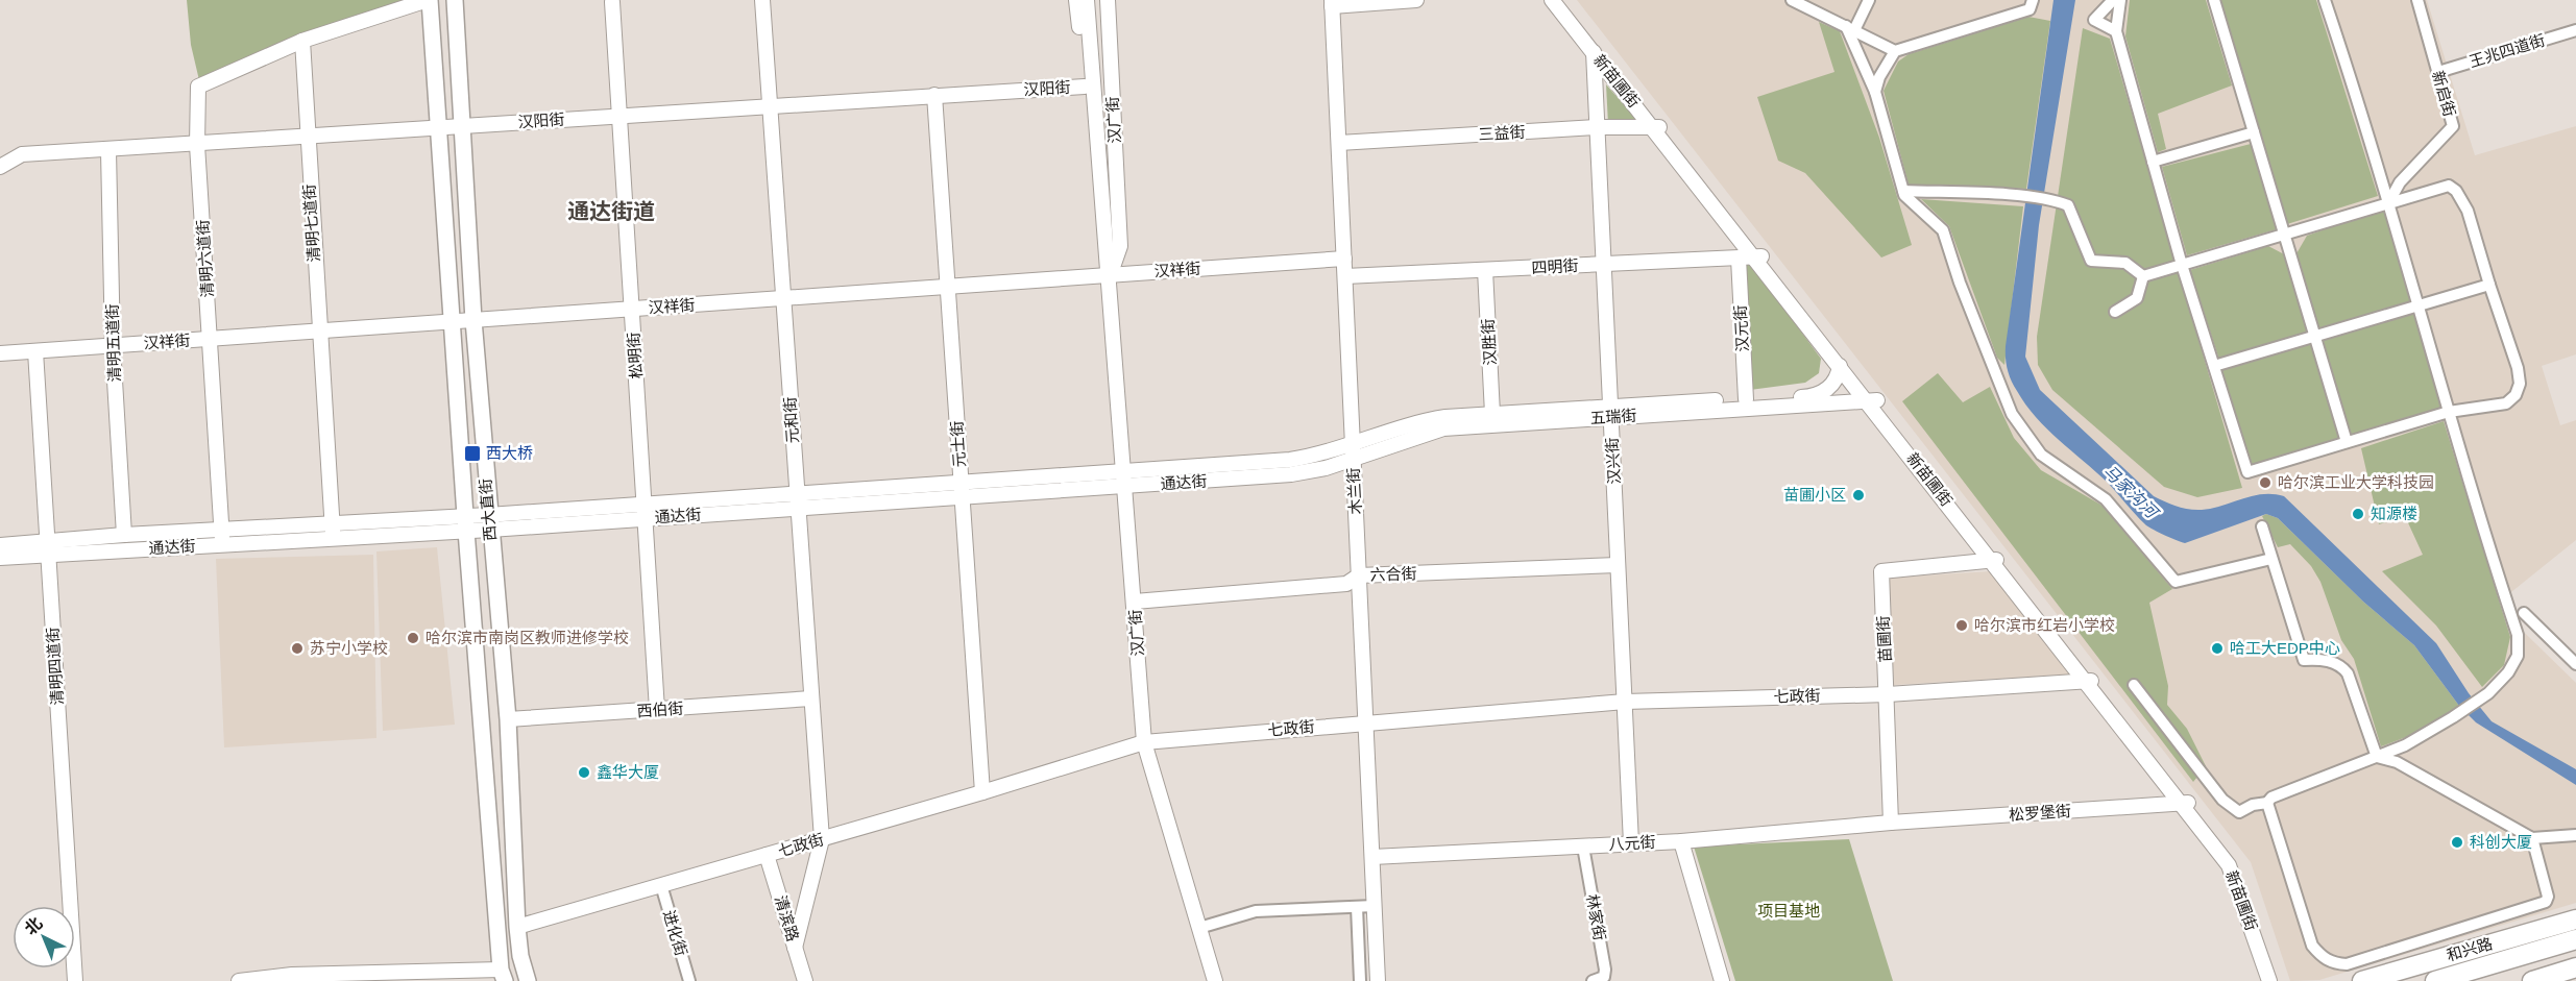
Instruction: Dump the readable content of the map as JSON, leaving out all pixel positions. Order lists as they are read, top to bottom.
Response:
{
  "streets": {
    "highway": ["和兴路"],
    "main road": ["西大直街"],
    "street": [
      "王兆四道街",
      "新苗圃街",
      "汉阳街",
      "新启街",
      "汉广街",
      "三益街",
      "清明七道街",
      "清明六道街",
      "四明街",
      "汉祥街",
      "汉元街",
      "汉胜街",
      "清明五道街",
      "松明街",
      "五瑞街",
      "元和街",
      "元士街",
      "汉兴街",
      "通达街",
      "木兰街",
      "六合街",
      "苗圃街",
      "清明四道街",
      "七政街",
      "西伯街",
      "松罗堡街",
      "八元街",
      "林家街",
      "清滨路",
      "进化街"
    ]
  },
  "crossings": [
    ["王兆四道街", "新启街"],
    ["新苗圃街", "三益街"],
    ["新苗圃街", "四明街"],
    ["新苗圃街", "五瑞街"],
    ["新苗圃街", "汉兴街"],
    ["新苗圃街", "苗圃街"],
    ["新苗圃街", "七政街"],
    ["新苗圃街", "松罗堡街"],
    ["汉阳街", "汉广街"],
    ["汉阳街", "清明七道街"],
    ["汉阳街", "清明六道街"],
    ["汉阳街", "清明五道街"],
    ["汉阳街", "松明街"],
    ["汉阳街", "元和街"],
    ["汉阳街", "元士街"],
    ["汉阳街", "西大直街"],
    ["汉广街", "汉祥街"],
    ["汉广街", "通达街"],
    ["汉广街", "六合街"],
    ["汉广街", "七政街"],
    ["三益街", "汉兴街"],
    ["三益街", "木兰街"],
    ["清明七道街", "清明六道街"],
    ["清明七道街", "汉祥街"],
    ["清明七道街", "通达街"],
    ["清明六道街", "汉祥街"],
    ["清明六道街", "通达街"],
    ["四明街", "汉元街"],
    ["四明街", "汉胜街"],
    ["四明街", "汉兴街"],
    ["四明街", "木兰街"],
    ["汉祥街", "清明五道街"],
    ["汉祥街", "松明街"],
    ["汉祥街", "元和街"],
    ["汉祥街", "元士街"],
    ["汉祥街", "木兰街"],
    ["汉祥街", "西大直街"],
    ["汉祥街", "清明四道街"],
    ["汉元街", "五瑞街"],
    ["汉胜街", "五瑞街"],
    ["清明五道街", "通达街"],
    ["松明街", "通达街"],
    ["松明街", "西伯街"],
    ["五瑞街", "汉兴街"],
    ["五瑞街", "通达街"],
    ["五瑞街", "木兰街"],
    ["元和街", "通达街"],
    ["元和街", "七政街"],
    ["元和街", "西伯街"],
    ["元和街", "清滨路"],
    ["元士街", "通达街"],
    ["元士街", "七政街"],
    ["汉兴街", "六合街"],
    ["汉兴街", "七政街"],
    ["汉兴街", "八元街"],
    ["通达街", "木兰街"],
    ["通达街", "西大直街"],
    ["通达街", "清明四道街"],
    ["木兰街", "六合街"],
    ["木兰街", "七政街"],
    ["木兰街", "八元街"],
    ["西大直街", "七政街"],
    ["西大直街", "西伯街"],
    ["苗圃街", "七政街"],
    ["苗圃街", "松罗堡街"],
    ["苗圃街", "八元街"],
    ["七政街", "清滨路"],
    ["七政街", "进化街"],
    ["松罗堡街", "八元街"],
    ["八元街", "林家街"]
  ],
  "districts": ["通达街道"],
  "water": ["马家沟河"],
  "parks": ["项目基地"],
  "places": {
    "transit": ["西大桥"],
    "other": [
      "哈尔滨工业大学科技园",
      "苗圃小区",
      "知源楼",
      "哈尔滨市红岩小学校",
      "哈尔滨市南岗区教师进修学校",
      "苏宁小学校",
      "哈工大EDP中心",
      "鑫华大厦",
      "科创大厦"
    ]
  },
  "north": "top left"
}
